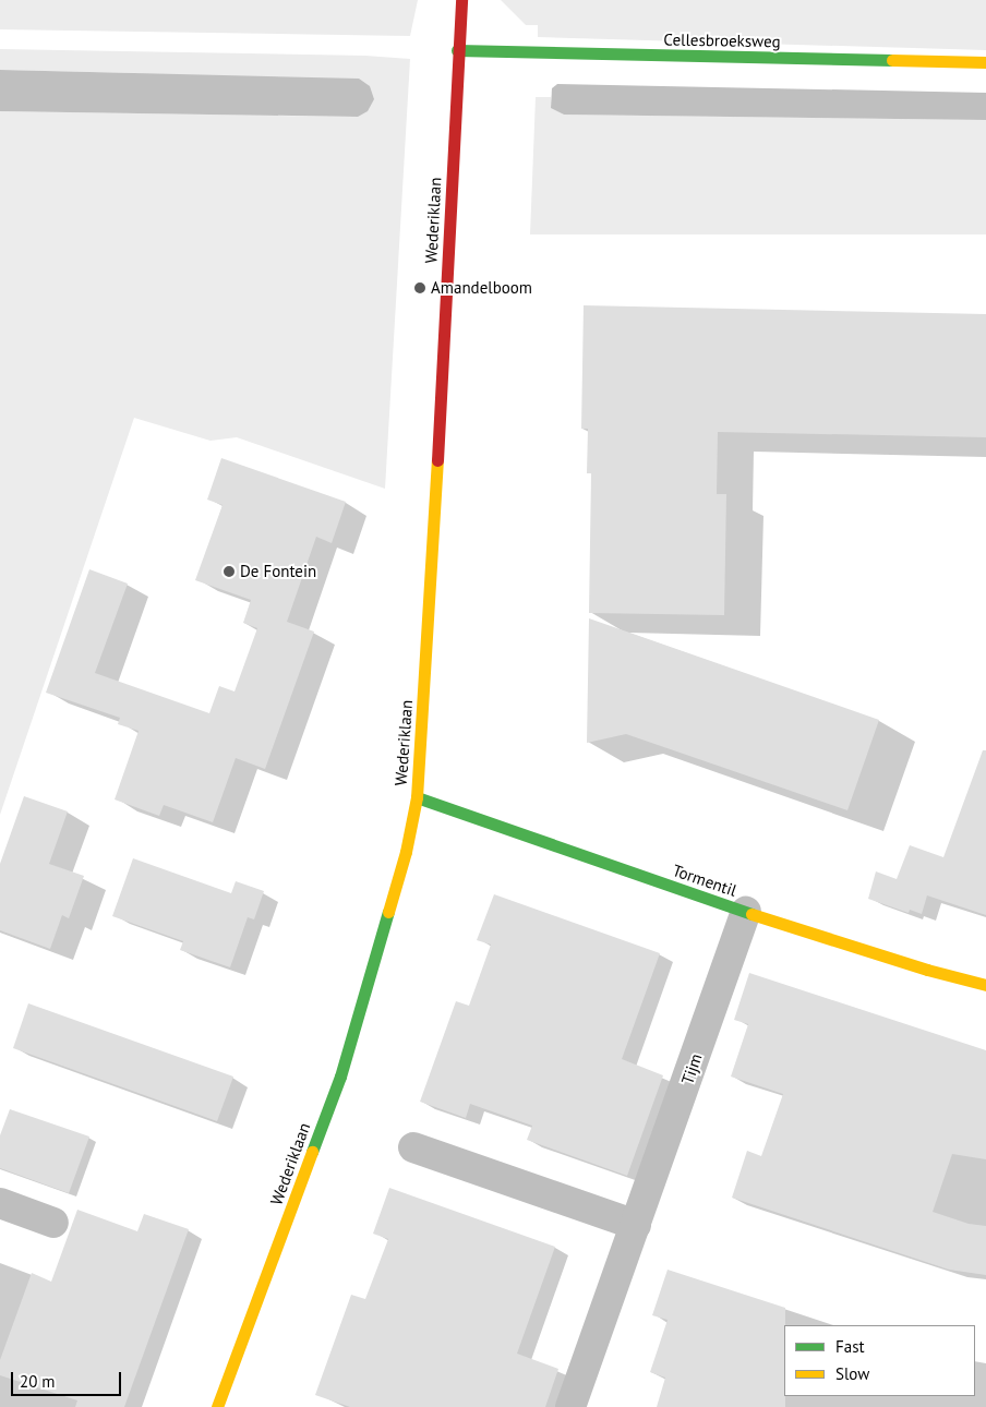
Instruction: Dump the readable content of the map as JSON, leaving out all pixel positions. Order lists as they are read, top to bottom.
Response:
{
  "streets": {
    "street": [
      "Cellesbroeksweg",
      "Wederiklaan",
      "Tormentil",
      "Tijm"
    ]
  },
  "crossings": [
    ["Cellesbroeksweg", "Wederiklaan"],
    ["Wederiklaan", "Tormentil"],
    ["Tormentil", "Tijm"]
  ],
  "places": ["Amandelboom", "De Fontein"],
  "legend": ["Fast", "Slow"],
  "scale_bar": "20 m"
}
